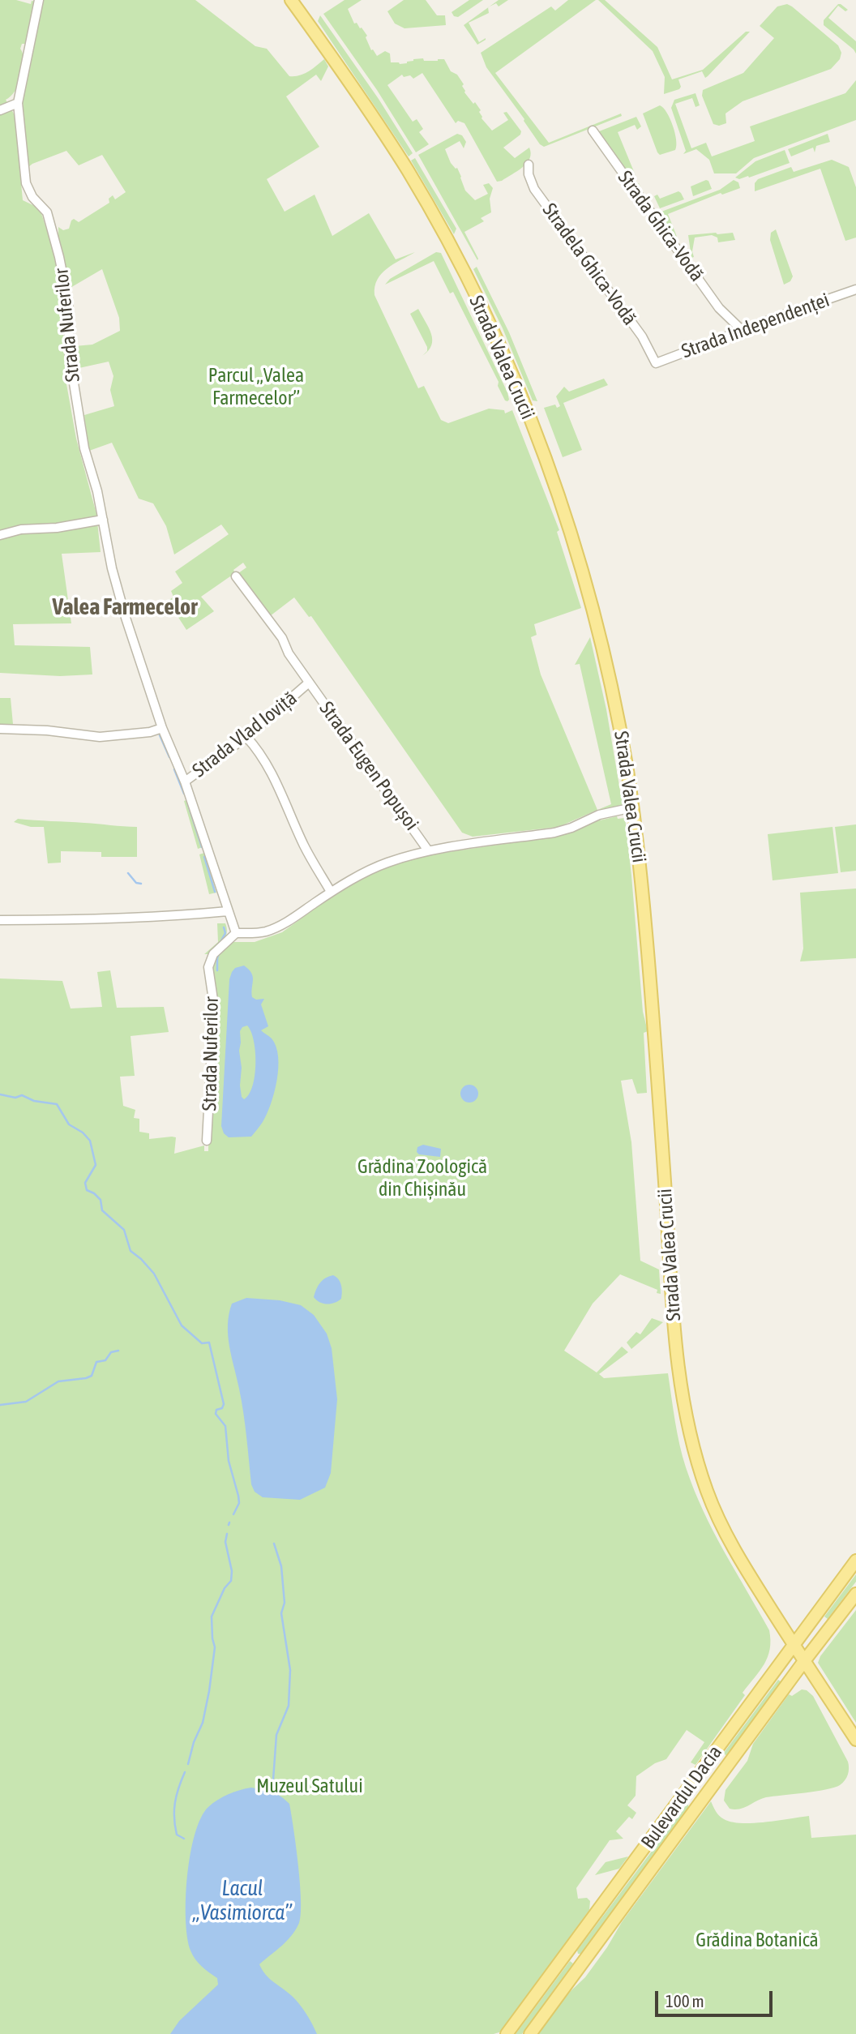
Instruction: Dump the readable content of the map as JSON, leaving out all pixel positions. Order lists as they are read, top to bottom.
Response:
{
  "streets": {
    "main road": ["Strada Valea Crucii", "Bulevardul Dacia"],
    "street": [
      "Strada Ghica-Vodă",
      "Stradela Ghica-Vodă",
      "Strada Nuferilor",
      "Strada Independenței",
      "Strada Vlad Ioviță",
      "Strada Eugen Popușoi"
    ]
  },
  "crossings": [
    ["Strada Ghica-Vodă", "Strada Independenței"],
    ["Stradela Ghica-Vodă", "Strada Independenței"],
    ["Strada Nuferilor", "Strada Vlad Ioviță"],
    ["Strada Valea Crucii", "Bulevardul Dacia"],
    ["Strada Vlad Ioviță", "Strada Eugen Popușoi"]
  ],
  "districts": ["Valea Farmecelor"],
  "water": ["Lacul „Vasimiorca”"],
  "parks": [
    "Parcul „Valea Farmecelor”",
    "Grădina Zoologică din Chișinău",
    "Muzeul Satului",
    "Grădina Botanică"
  ],
  "scale_bar": "100 m"
}
